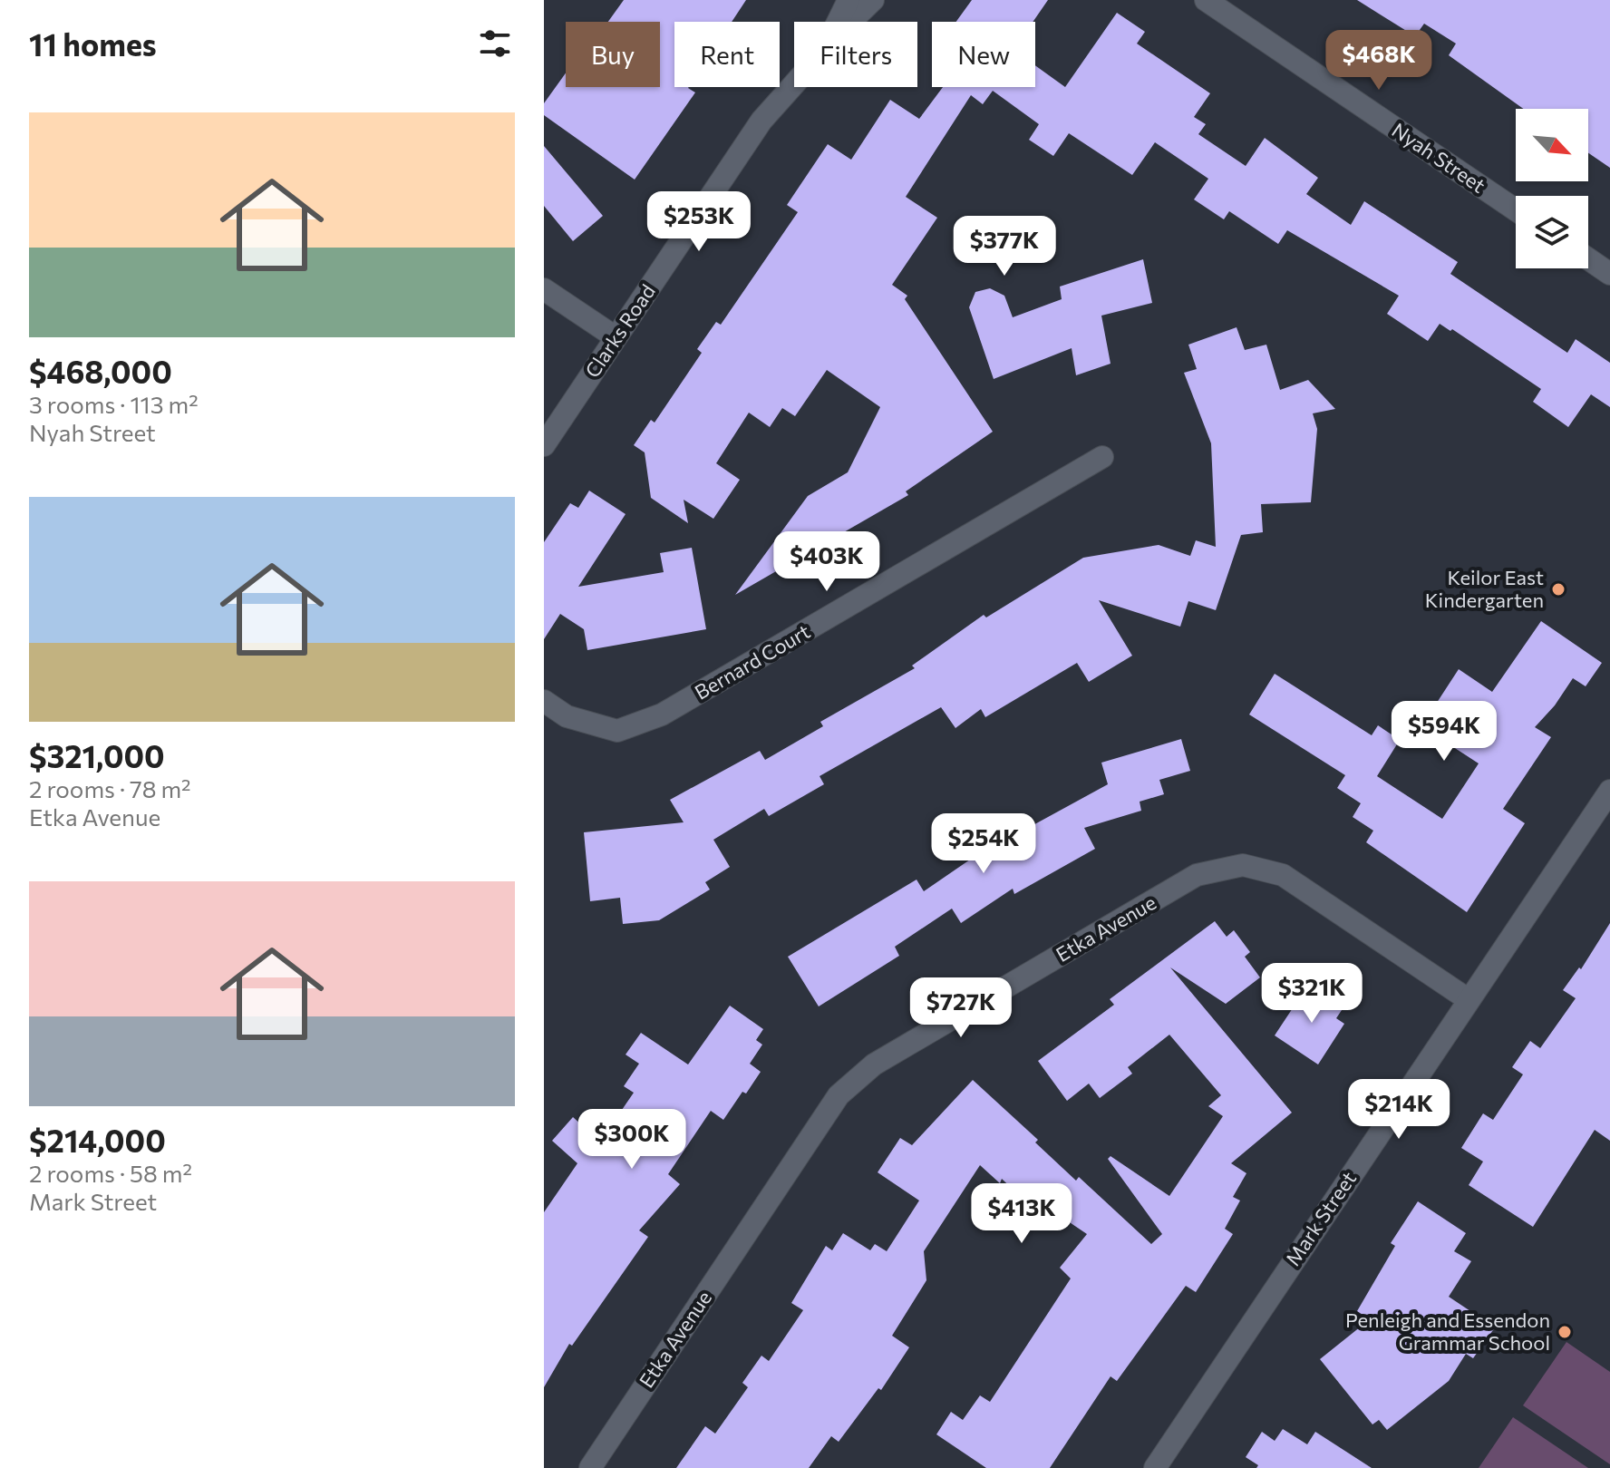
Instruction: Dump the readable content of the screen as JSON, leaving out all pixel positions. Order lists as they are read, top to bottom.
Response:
{
  "streets": {
    "street": [
      "Nyah Street",
      "Clarks Road",
      "Bernard Court",
      "Etka Avenue",
      "Mark Street"
    ]
  },
  "crossings": [
    ["Etka Avenue", "Mark Street"]
  ],
  "places": ["Keilor East Kindergarten", "Penleigh and Essendon Grammar School"],
  "north": "bottom right",
  "page": {
    "heading": "11 homes",
    "chip": [
      "Buy",
      "Rent",
      "Filters",
      "New"
    ],
    "price": [
      "$468K",
      "$253K",
      "$377K",
      "$403K",
      "$594K",
      "$254K",
      "$321K",
      "$727K",
      "$214K",
      "$300K",
      "$413K"
    ],
    "list": [
      {
        "name": "$468,000",
        "note": "3 rooms · 113 m² · Nyah Street"
      },
      {
        "name": "$321,000",
        "note": "2 rooms · 78 m² · Etka Avenue"
      },
      {
        "name": "$214,000",
        "note": "2 rooms · 58 m² · Mark Street"
      }
    ]
  }
}
